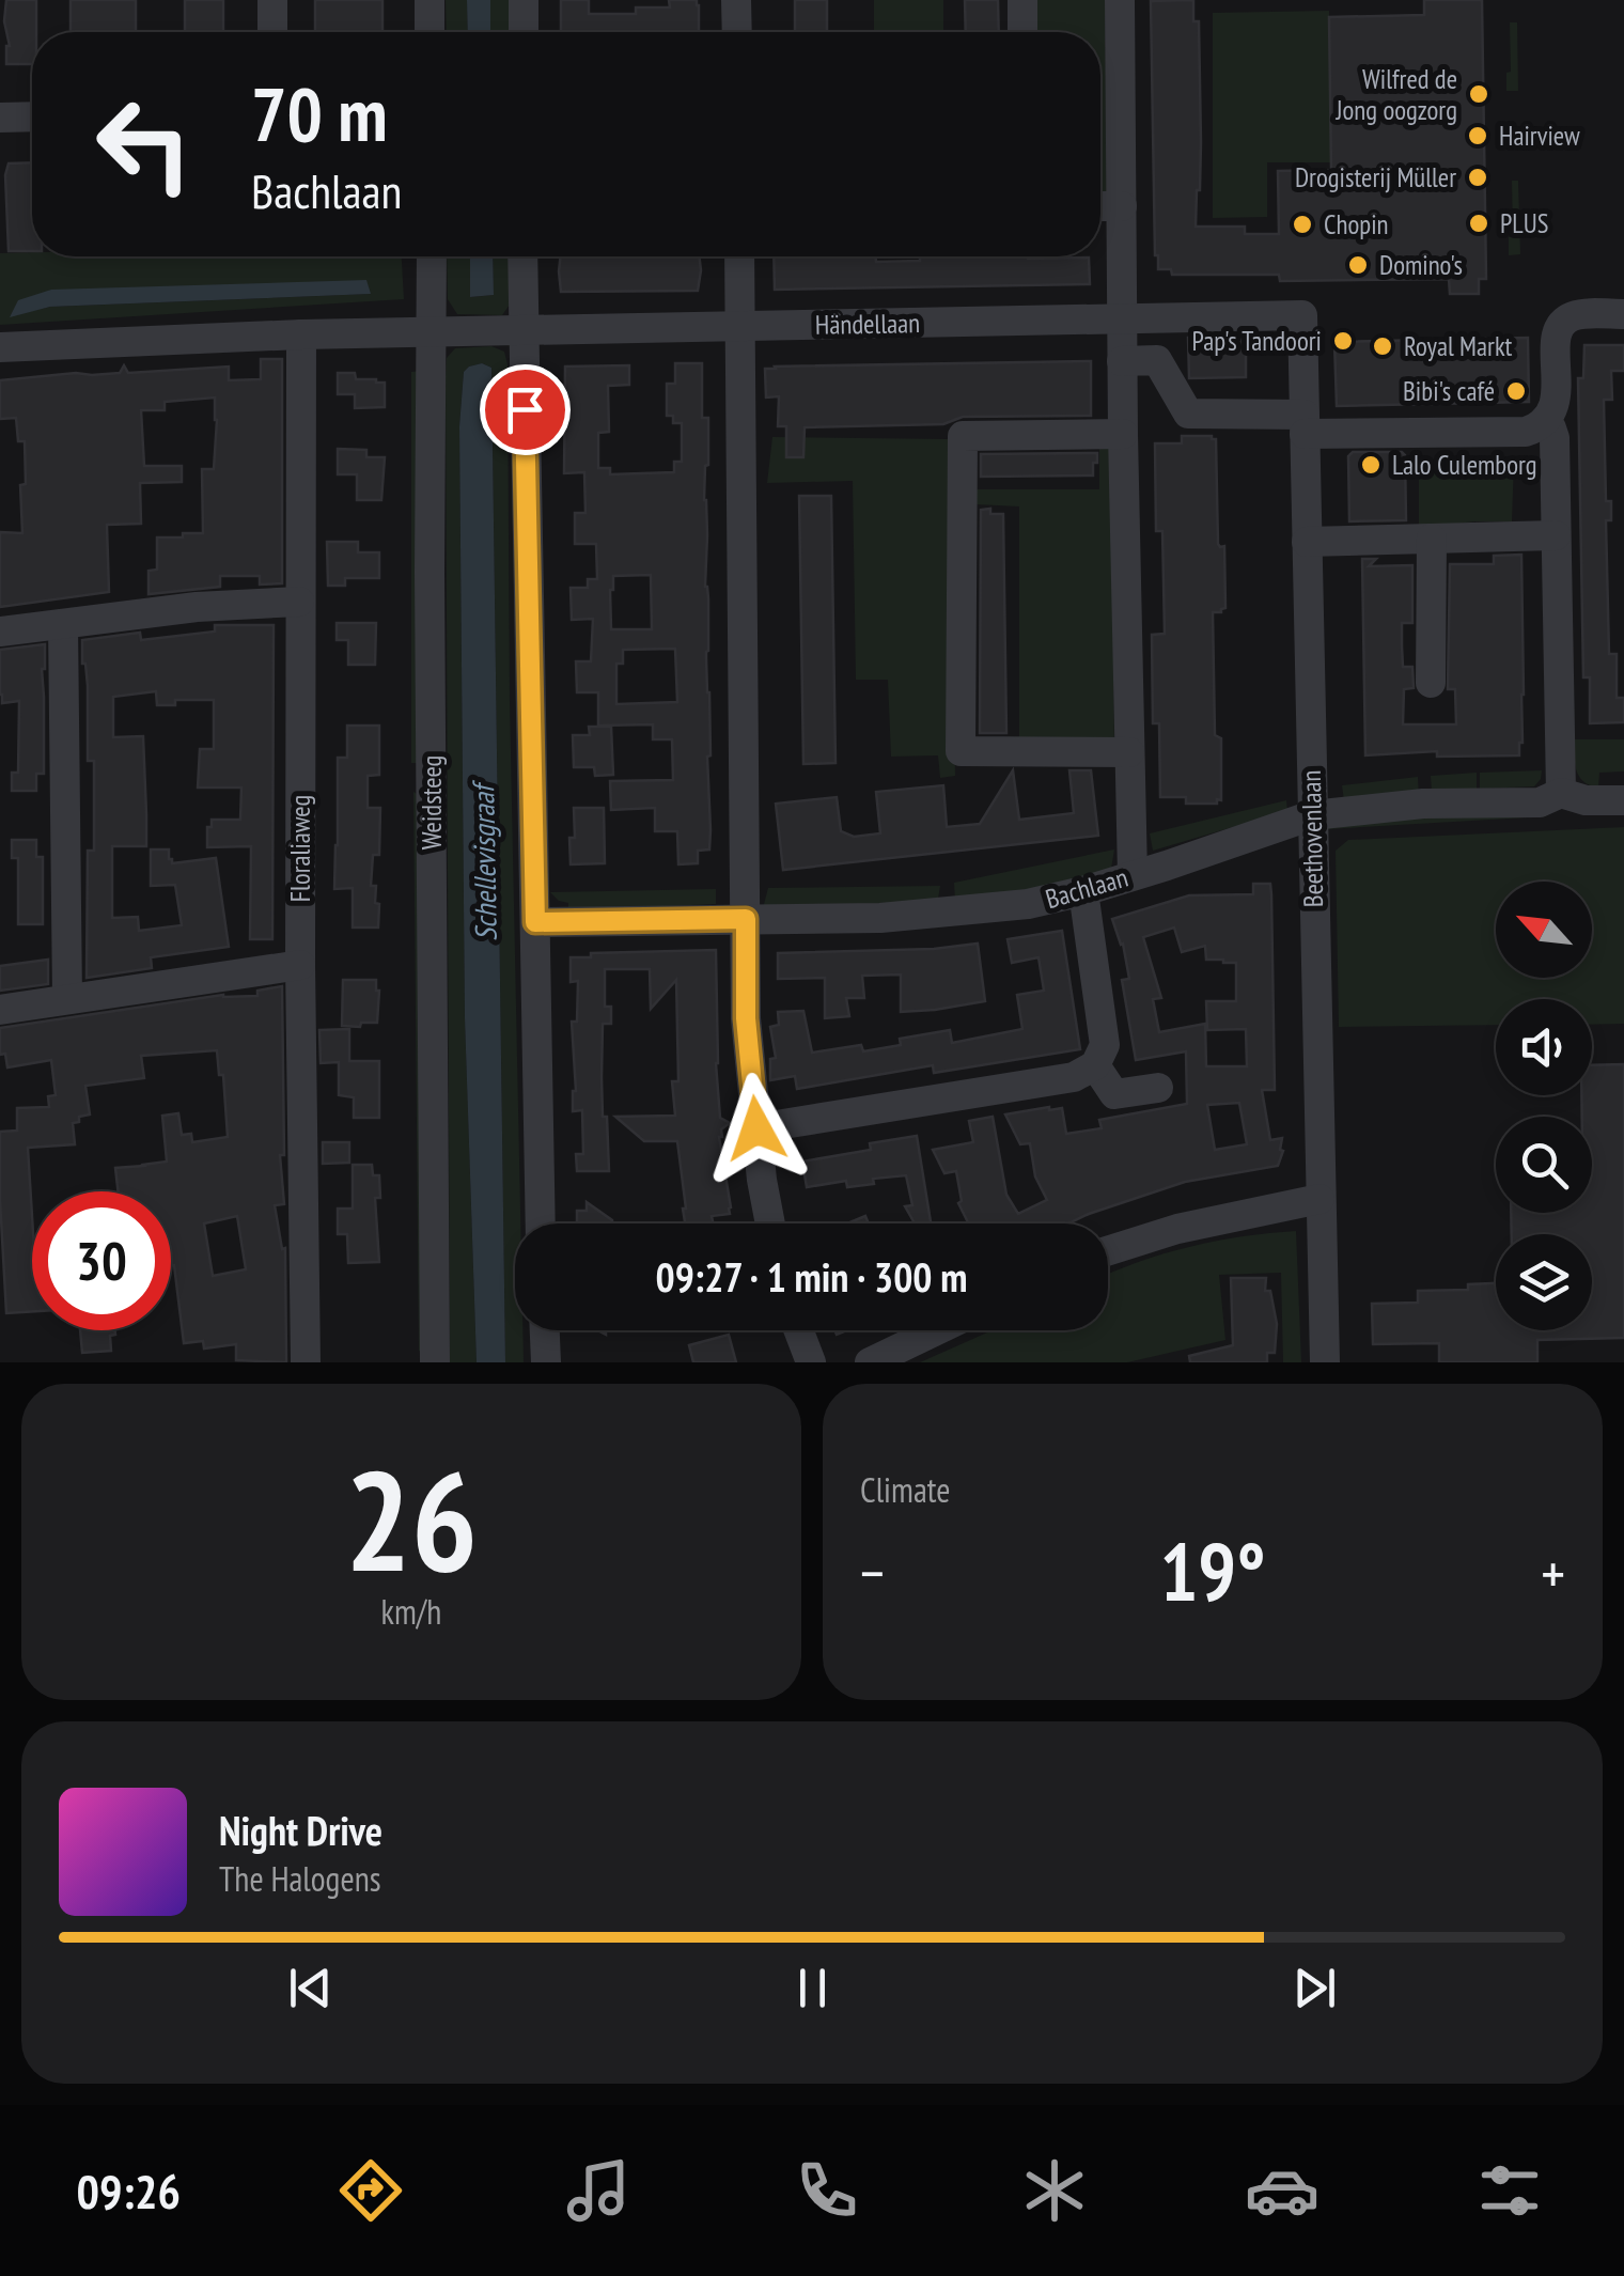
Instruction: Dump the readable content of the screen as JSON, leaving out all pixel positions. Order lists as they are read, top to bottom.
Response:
{
  "streets": {
    "street": [
      "Händellaan",
      "Weidsteeg",
      "Beethovenlaan",
      "Floraliaweg",
      "Bachlaan"
    ]
  },
  "crossings": [
    ["Händellaan", "Weidsteeg"],
    ["Händellaan", "Beethovenlaan"],
    ["Händellaan", "Floraliaweg"],
    ["Beethovenlaan", "Bachlaan"]
  ],
  "water": ["Schellevisgraaf"],
  "places": [
    "Wilfred de Jong oogzorg",
    "Hairview",
    "Drogisterij Müller",
    "PLUS",
    "Chopin",
    "Domino's",
    "Pap's Tandoori",
    "Royal Markt",
    "Bibi's café",
    "Lalo Culemborg"
  ],
  "north": "top left",
  "page": {
    "turn": ["70 m", "Bachlaan"],
    "limit": "30",
    "trip": "09:27 · 1 min · 300 m",
    "tile": [
      ["26", "km/h"],
      "Climate"
    ],
    "heat": ["−", "19°", "+"],
    "song": ["Night Drive", "The Halogens"],
    "tabs": "09:26"
  }
}
